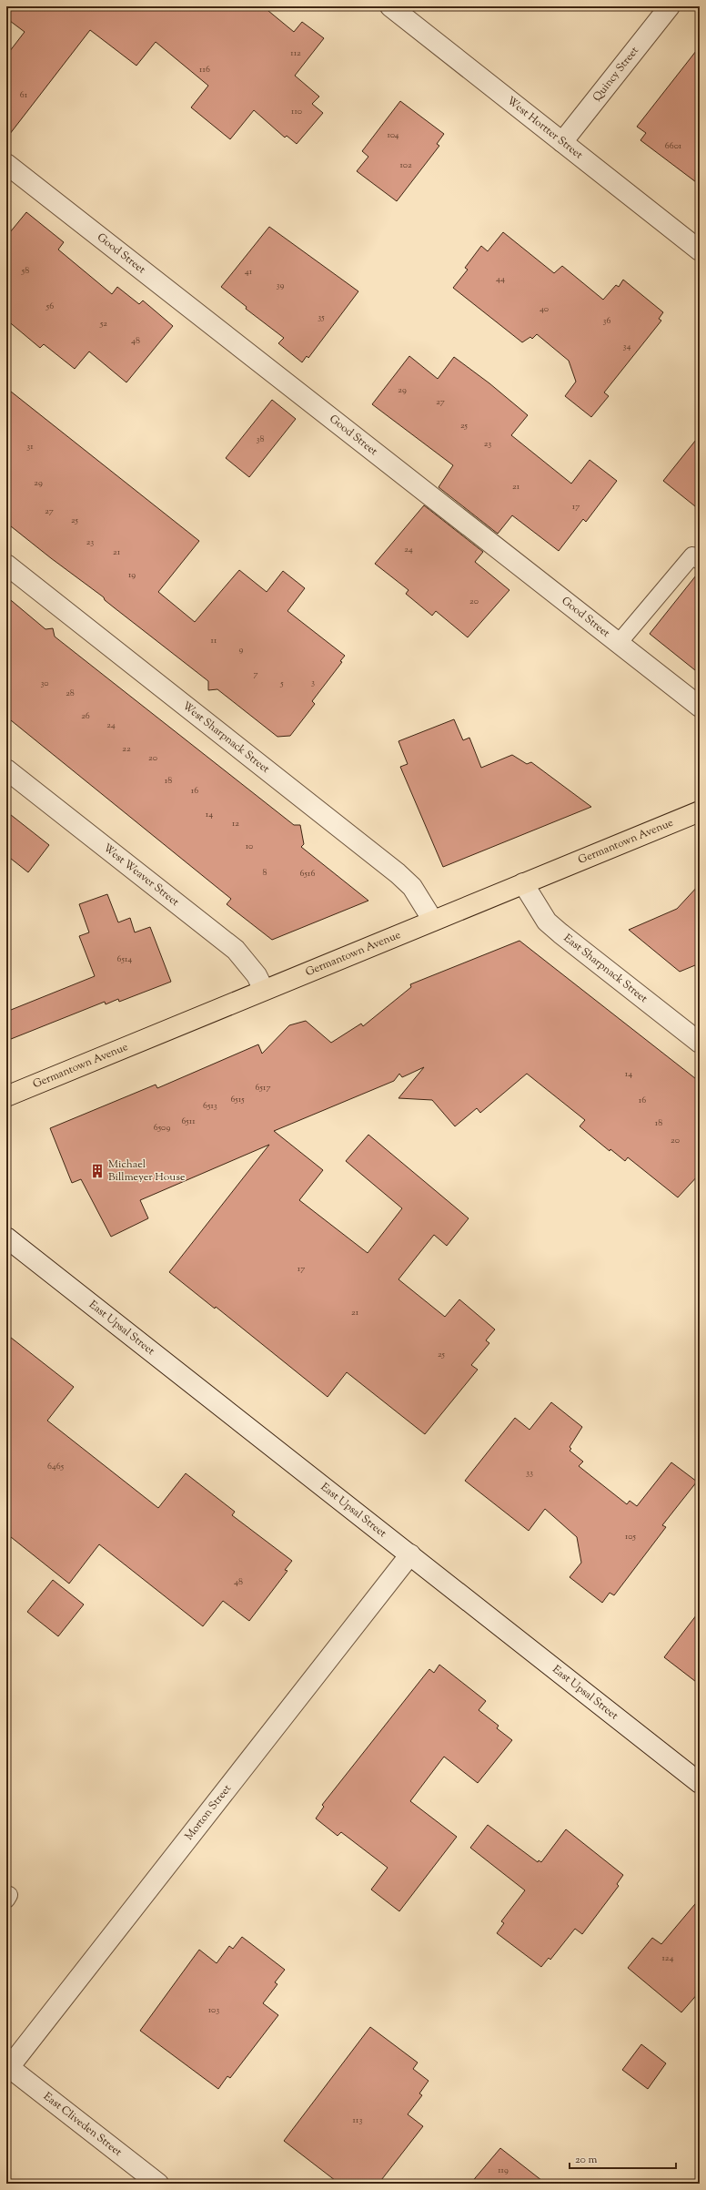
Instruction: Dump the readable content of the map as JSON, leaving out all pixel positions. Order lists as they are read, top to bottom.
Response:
{
  "streets": {
    "main road": ["Germantown Avenue"],
    "street": [
      "Quincy Street",
      "West Hortter Street",
      "Good Street",
      "West Sharpnack Street",
      "West Weaver Street",
      "East Sharpnack Street",
      "East Upsal Street",
      "Morton Street",
      "East Cliveden Street"
    ]
  },
  "crossings": [
    ["Quincy Street", "West Hortter Street"],
    ["West Sharpnack Street", "Germantown Avenue"],
    ["Germantown Avenue", "West Weaver Street"],
    ["Germantown Avenue", "East Sharpnack Street"],
    ["East Upsal Street", "Morton Street"],
    ["Morton Street", "East Cliveden Street"]
  ],
  "places": {
    "building": ["Michael Billmeyer House"]
  },
  "house_numbers": [
    "112",
    "116",
    "61",
    "110",
    "104",
    "6601",
    "102",
    "58",
    "41",
    "44",
    "39",
    "56",
    "40",
    "35",
    "36",
    "52",
    "48",
    "34",
    "29",
    "27",
    "25",
    "38",
    "23",
    "31",
    "29",
    "21",
    "17",
    "27",
    "25",
    "23",
    "24",
    "21",
    "19",
    "20",
    "11",
    "9",
    "7",
    "3",
    "30",
    "5",
    "28",
    "26",
    "24",
    "22",
    "20",
    "18",
    "16",
    "14",
    "12",
    "10",
    "8",
    "6516",
    "6514",
    "14",
    "6517",
    "6515",
    "16",
    "6513",
    "6511",
    "18",
    "6509",
    "20",
    "17",
    "21",
    "25",
    "6465",
    "33",
    "105",
    "48",
    "124",
    "103",
    "113",
    "119"
  ],
  "scale_bar": "20 m"
}
